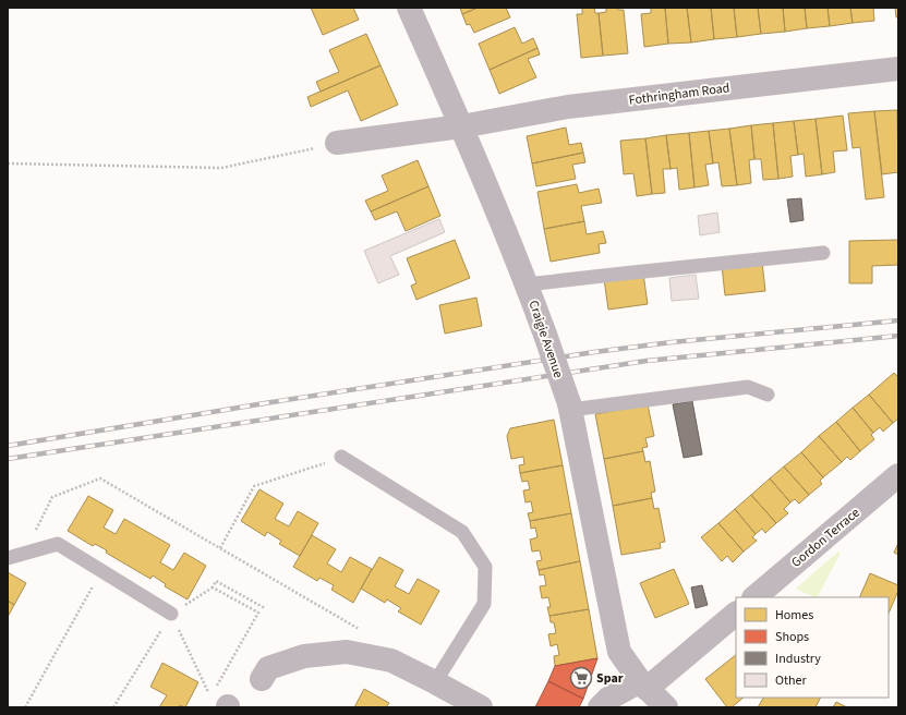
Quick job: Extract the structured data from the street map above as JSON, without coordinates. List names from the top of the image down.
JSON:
{
  "streets": {
    "street": ["Fothringham Road", "Craigie Avenue", "Gordon Terrace"]
  },
  "crossings": [
    ["Fothringham Road", "Craigie Avenue"]
  ],
  "places": {
    "supermarket": ["Spar"]
  },
  "legend": [
    "Homes",
    "Shops",
    "Industry",
    "Other"
  ]
}
